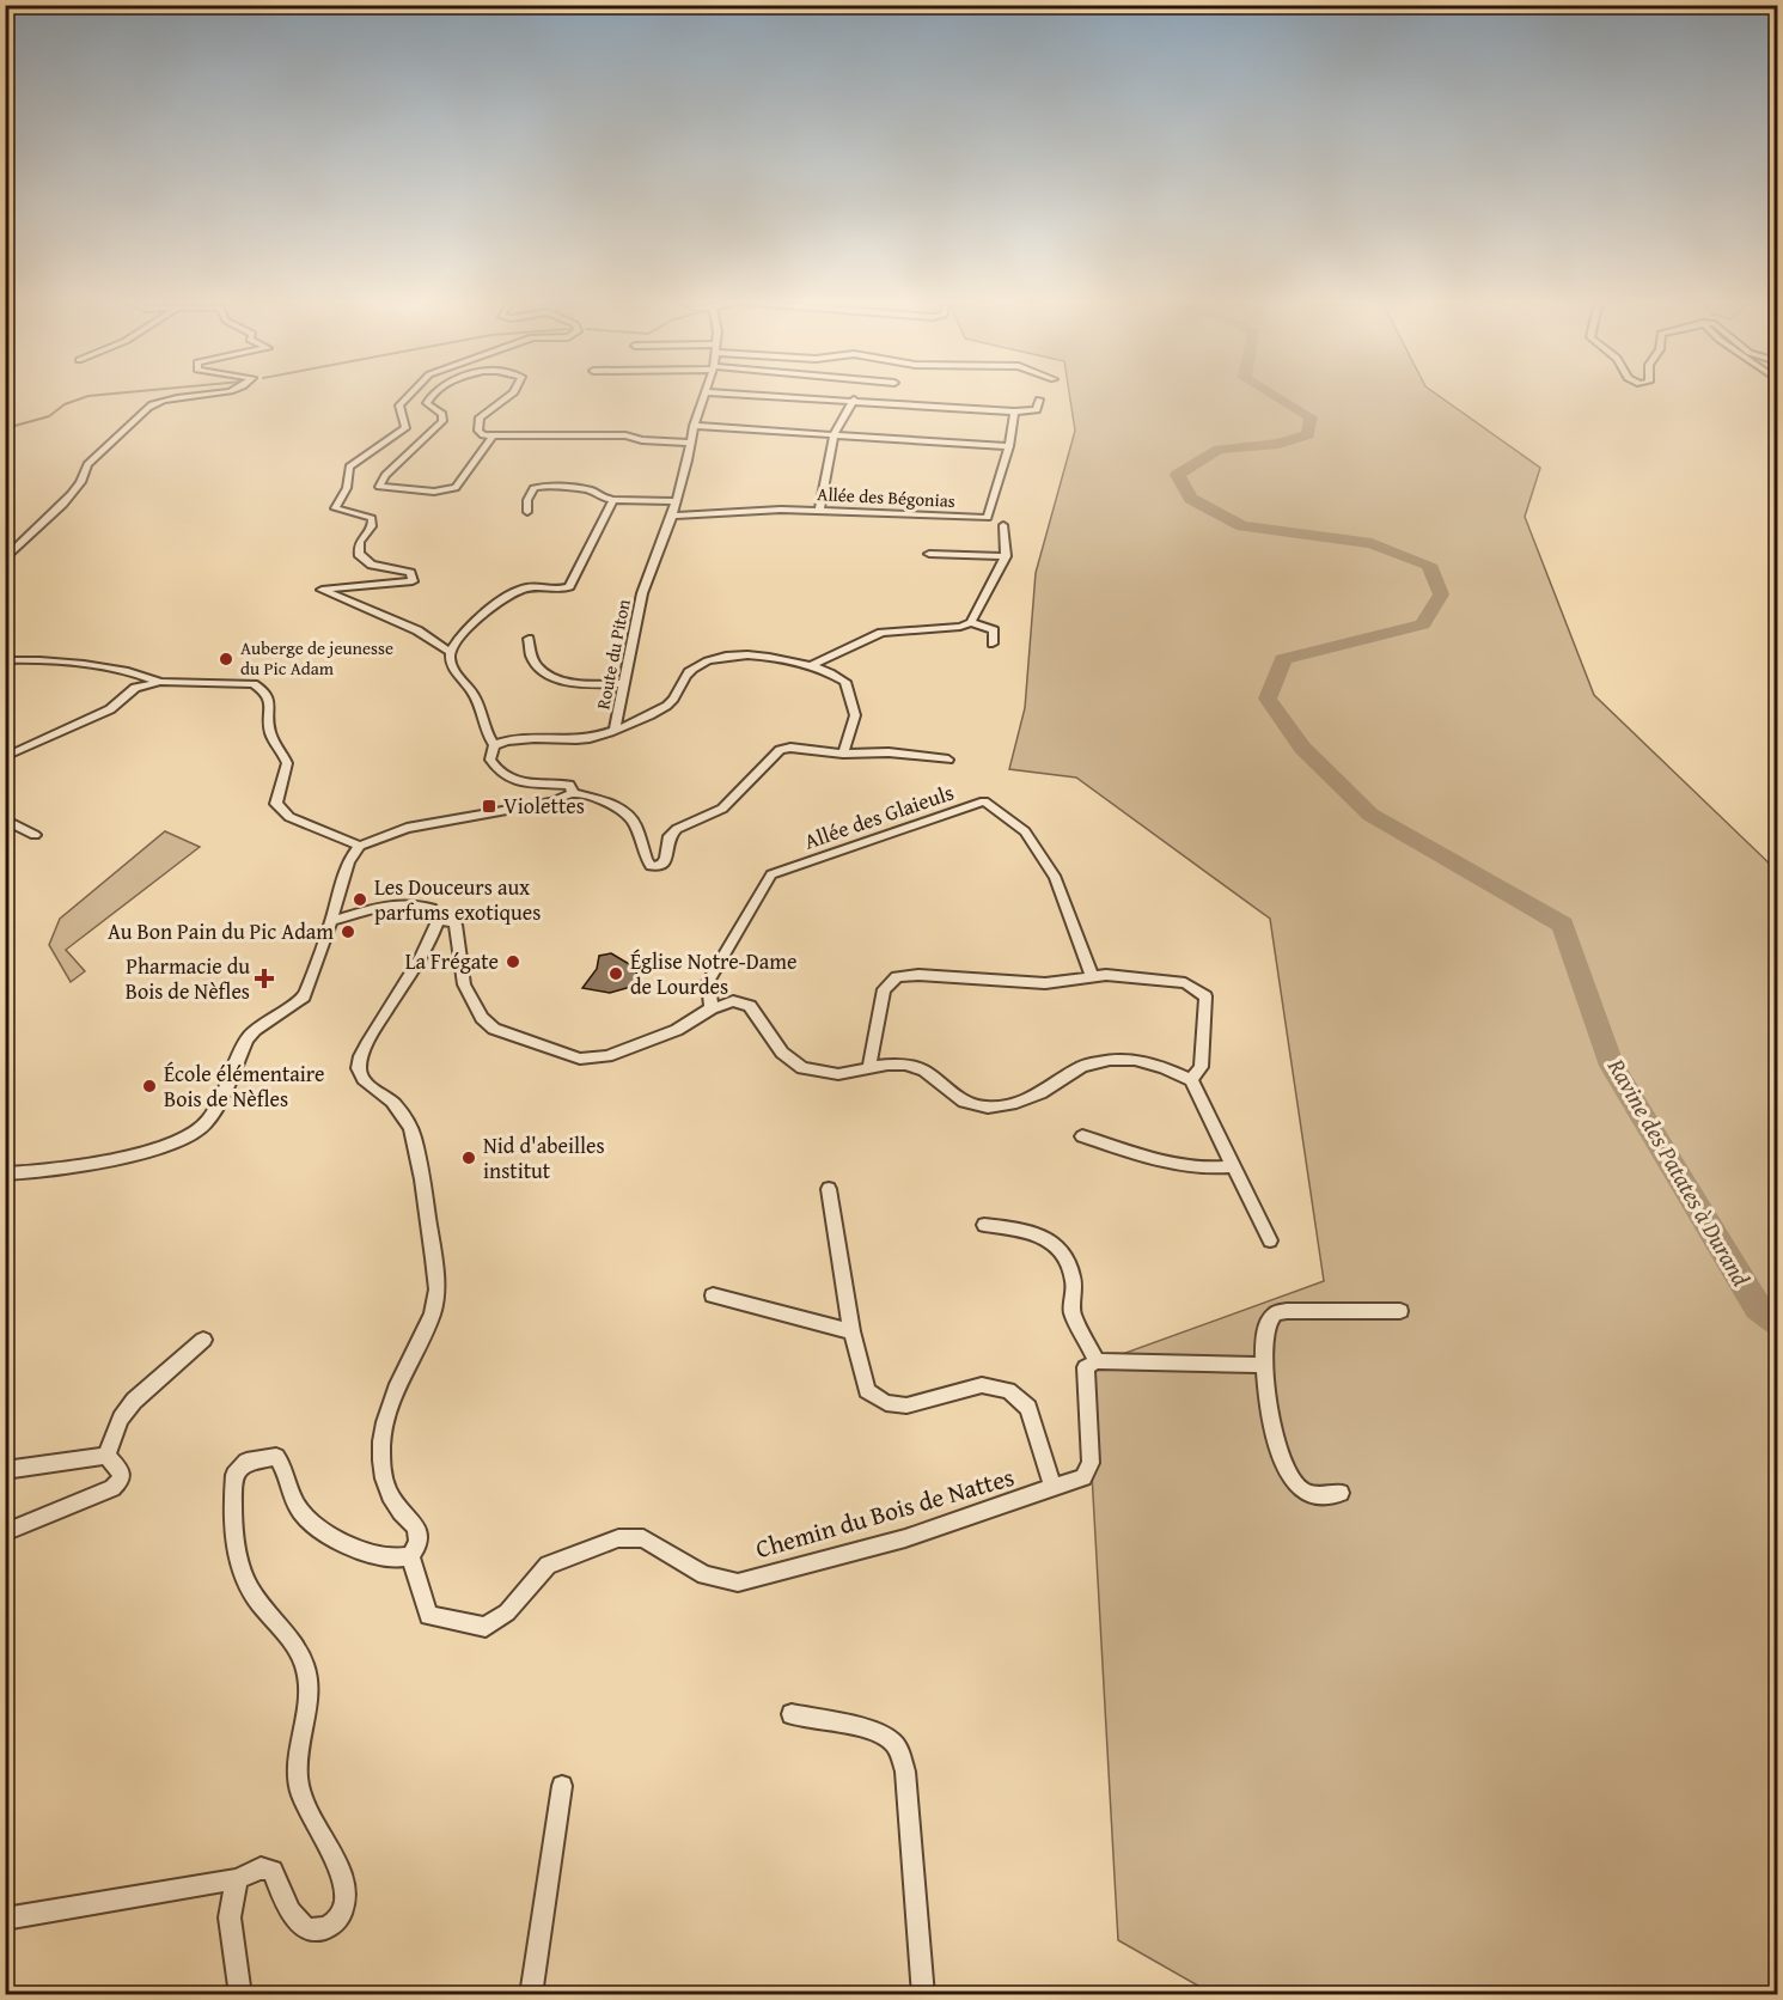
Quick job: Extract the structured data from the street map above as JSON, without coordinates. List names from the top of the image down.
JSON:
{
  "streets": {
    "street": [
      "Allée des Bégonias",
      "Route du Piton",
      "Allée des Glaieuls",
      "Chemin du Bois de Nattes"
    ]
  },
  "crossings": [
    ["Allée des Bégonias", "Route du Piton"]
  ],
  "water": ["Ravine des Patates à Durand"],
  "places": {
    "other": [
      "Auberge de jeunesse du Pic Adam",
      "Les Douceurs aux parfums exotiques",
      "Au Bon Pain du Pic Adam",
      "La Frégate",
      "Église Notre-Dame de Lourdes",
      "École élémentaire Bois de Nèfles",
      "Nid d'abeilles institut"
    ],
    "transit": ["Violettes"],
    "health": ["Pharmacie du Bois de Nèfles"]
  }
}
